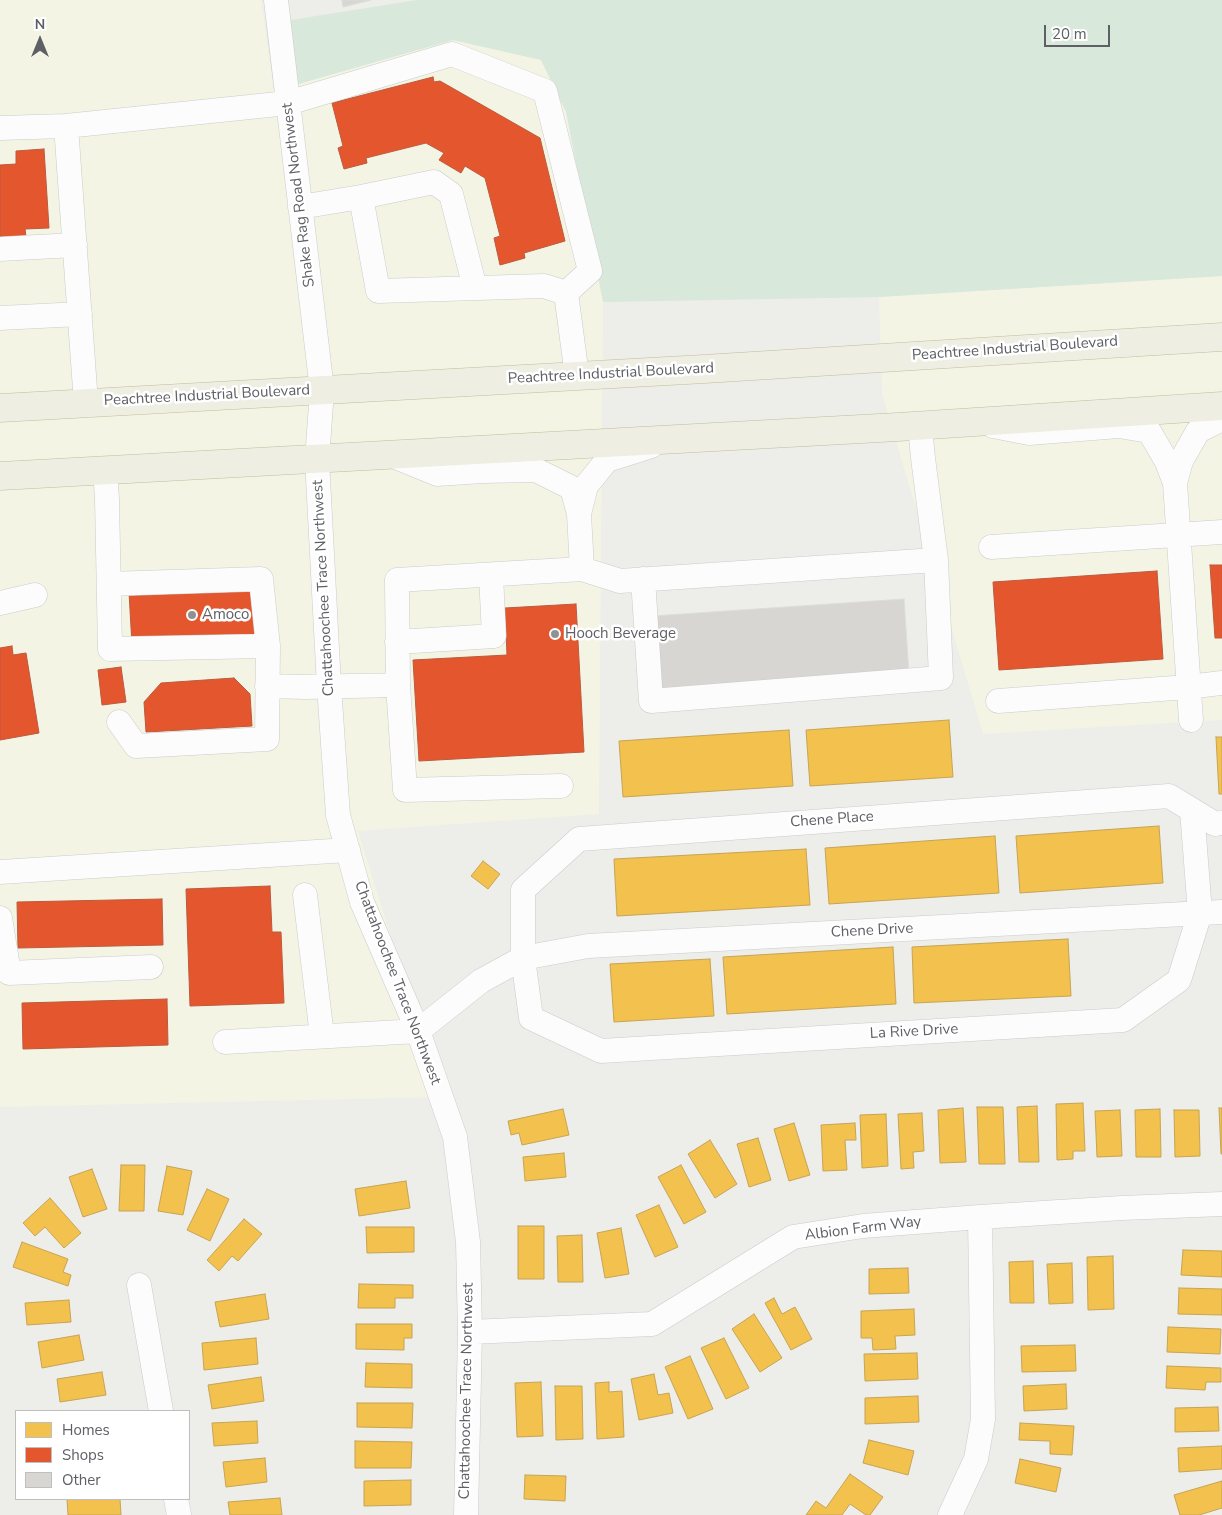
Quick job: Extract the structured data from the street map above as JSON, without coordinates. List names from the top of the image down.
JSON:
{
  "streets": {
    "highway": ["Peachtree Industrial Boulevard"],
    "street": [
      "Shake Rag Road Northwest",
      "Chattahoochee Trace Northwest",
      "Chene Place",
      "Chene Drive",
      "La Rive Drive",
      "Albion Farm Way"
    ]
  },
  "crossings": [
    ["Shake Rag Road Northwest", "Peachtree Industrial Boulevard"],
    ["Shake Rag Road Northwest", "Chattahoochee Trace Northwest"],
    ["Peachtree Industrial Boulevard", "Chattahoochee Trace Northwest"],
    ["Chattahoochee Trace Northwest", "Chene Drive"],
    ["Chattahoochee Trace Northwest", "Albion Farm Way"],
    ["Chene Place", "Chene Drive"],
    ["Chene Place", "La Rive Drive"],
    ["Chene Drive", "La Rive Drive"]
  ],
  "places": ["Amoco", "Hooch Beverage"],
  "legend": ["Homes", "Shops", "Other"],
  "scale_bar": "20 m",
  "north": "top"
}
